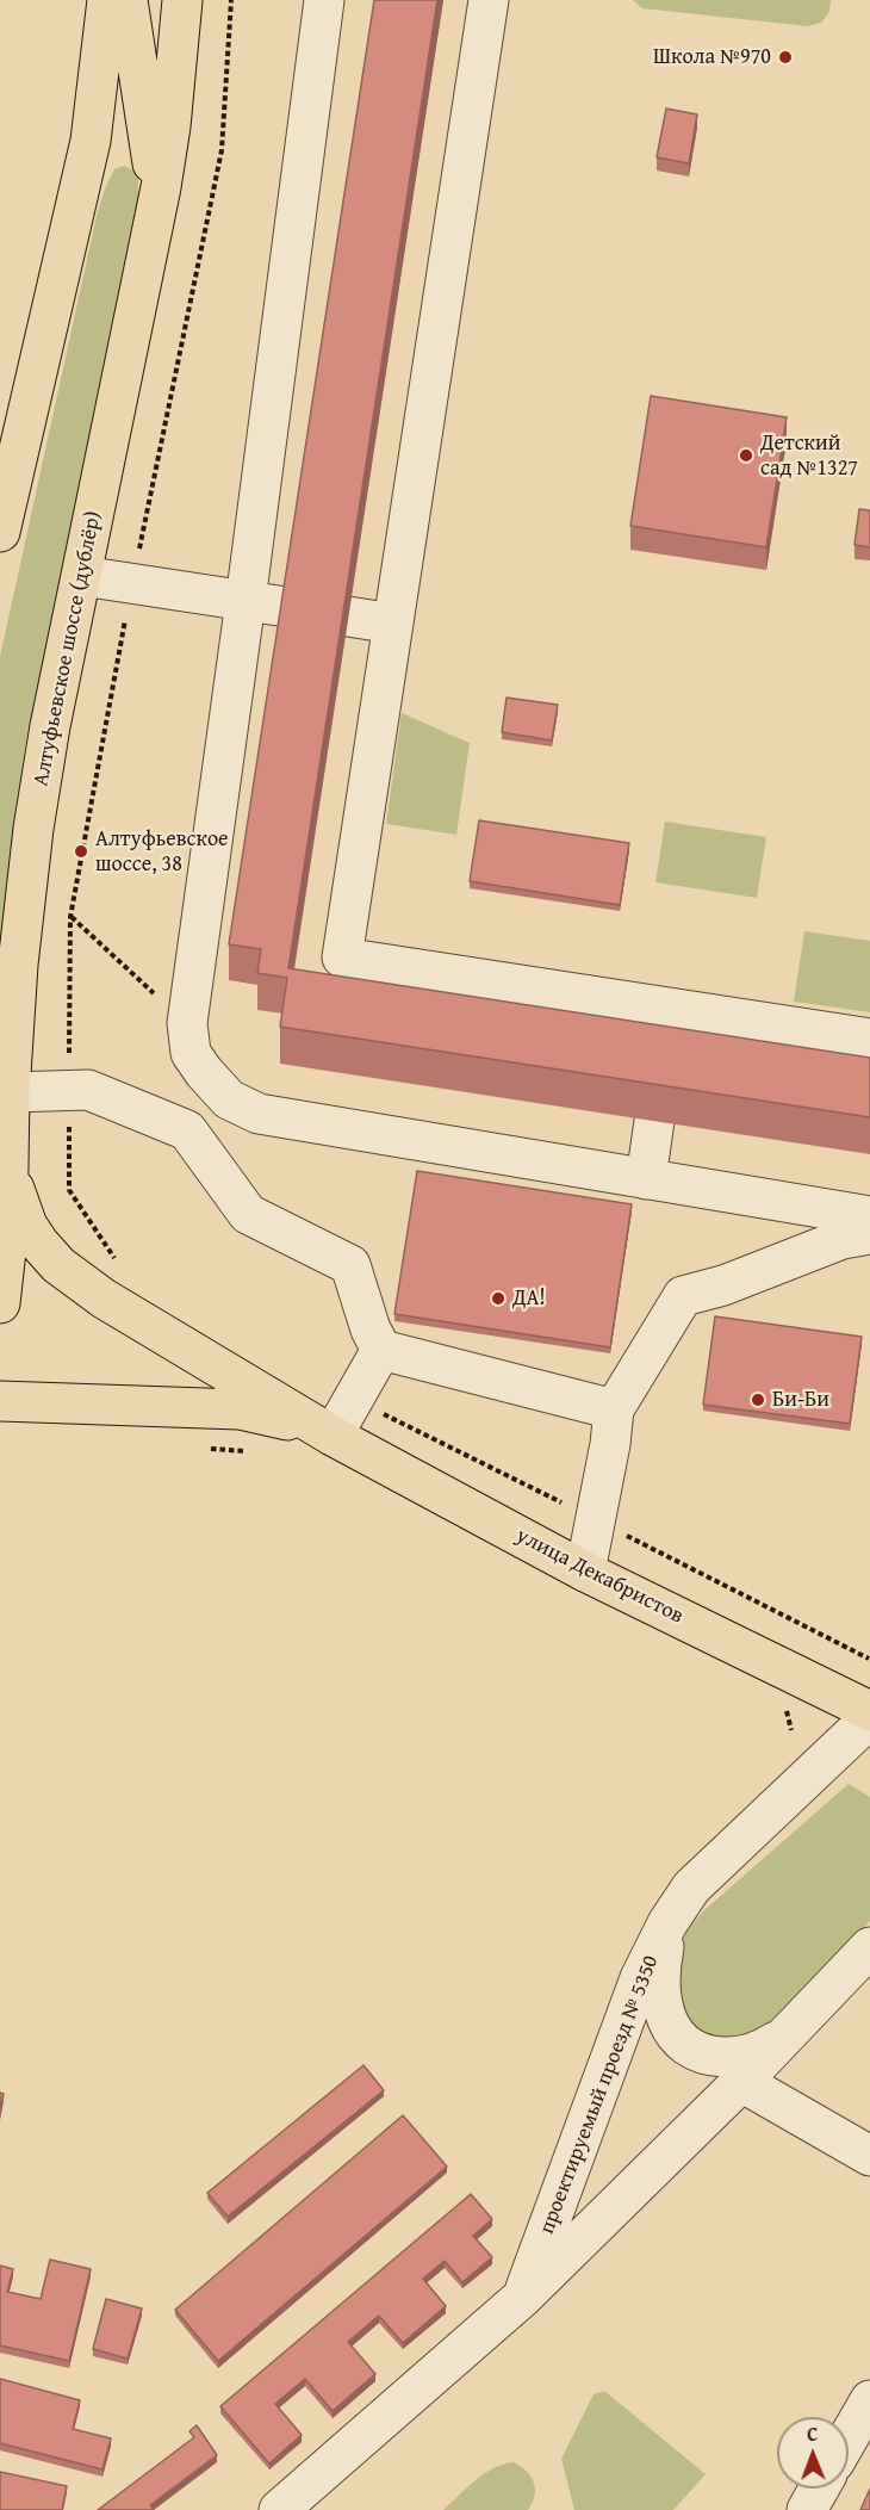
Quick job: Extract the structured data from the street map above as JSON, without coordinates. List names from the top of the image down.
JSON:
{
  "streets": {
    "main road": ["Алтуфьевское шоссе (дублёр)", "улица Декабристов"],
    "street": ["проектируемый проезд № 5350"]
  },
  "crossings": [
    ["Алтуфьевское шоссе (дублёр)", "улица Декабристов"]
  ],
  "places": [
    "Школа №970",
    "Детский сад №1327",
    "Алтуфьевское шоссе, 38",
    "ДА!",
    "Би-Би"
  ],
  "north": "top"
}
